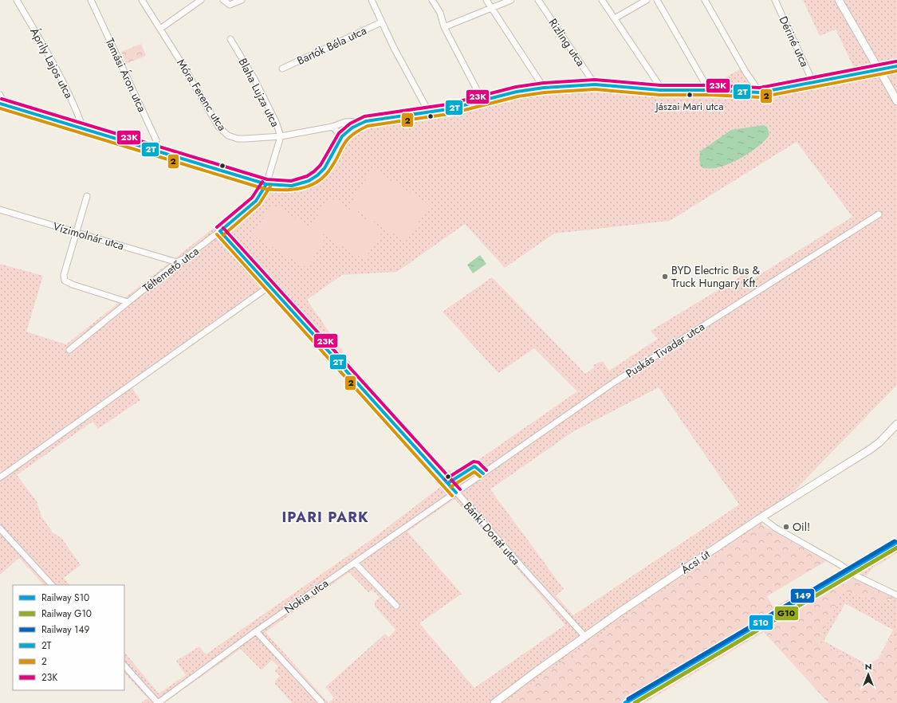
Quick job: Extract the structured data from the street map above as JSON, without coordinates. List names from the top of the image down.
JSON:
{
  "streets": {
    "main road": ["Ácsi út"],
    "street": [
      "Dériné utca",
      "Rizling utca",
      "Bartók Béla utca",
      "Áprily Lajos utca",
      "Tamási Áron utca",
      "Blaha Lujza utca",
      "Móra Ferenc utca",
      "Vízimolnár utca",
      "Téltemető utca",
      "Puskás Tivadar utca",
      "Bánki Donát utca",
      "Nokia utca"
    ]
  },
  "crossings": [
    ["Blaha Lujza utca", "Móra Ferenc utca"],
    ["Blaha Lujza utca", "Téltemető utca"],
    ["Vízimolnár utca", "Téltemető utca"],
    ["Téltemető utca", "Bánki Donát utca"],
    ["Puskás Tivadar utca", "Bánki Donát utca"],
    ["Puskás Tivadar utca", "Nokia utca"],
    ["Bánki Donát utca", "Ácsi út"],
    ["Bánki Donát utca", "Nokia utca"]
  ],
  "districts": ["IPARI PARK"],
  "places": ["Jászai Mari utca", "BYD Electric Bus & Truck Hungary Kft.", "Oil!"],
  "lines": [
    "transit line 23K",
    "transit line 2T",
    "transit line 2",
    "rail line 149",
    "rail line S10",
    "rail line G10"
  ],
  "legend": [
    "Railway S10",
    "Railway G10",
    "Railway 149",
    "2T",
    "2",
    "23K"
  ],
  "north": "top"
}
